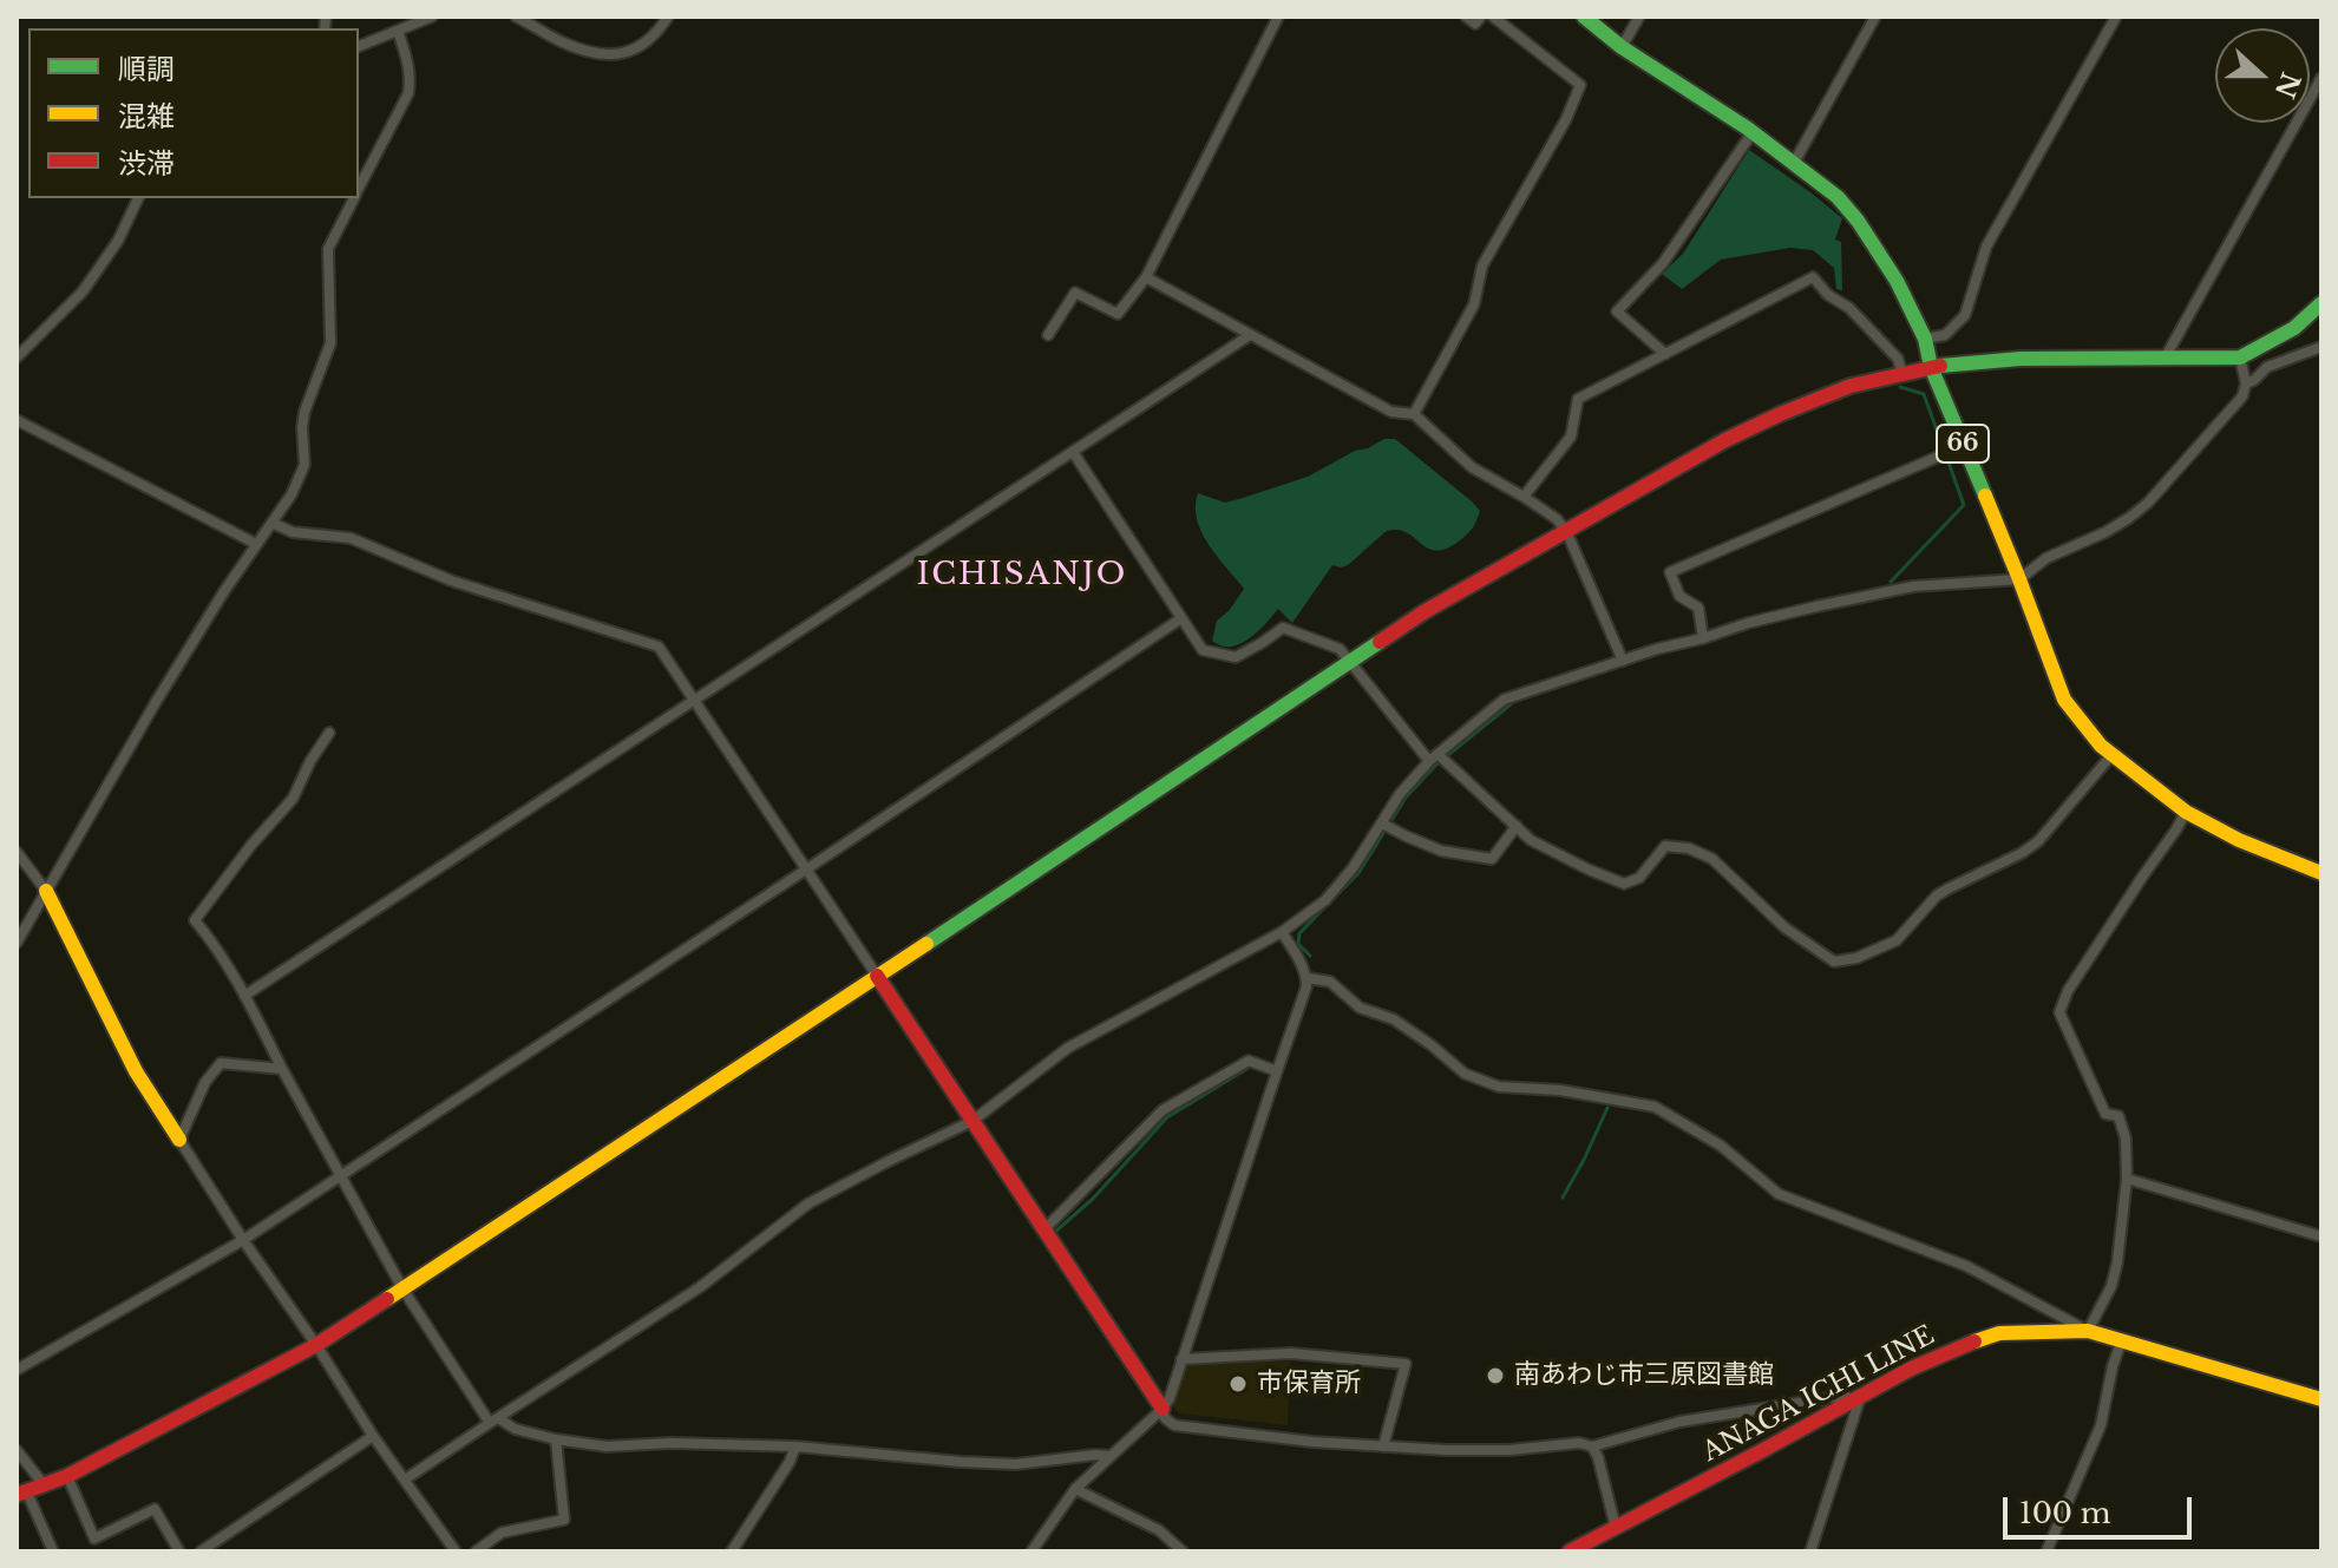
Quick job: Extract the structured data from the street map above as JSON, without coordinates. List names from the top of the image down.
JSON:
{
  "streets": {
    "street": ["66", "ANAGA ICHI LINE"]
  },
  "districts": ["ICHISANJO"],
  "places": ["南あわじ市三原図書館", "市保育所"],
  "legend": ["順調", "混雑", "渋滞"],
  "scale_bar": "100 m",
  "north": "right"
}
